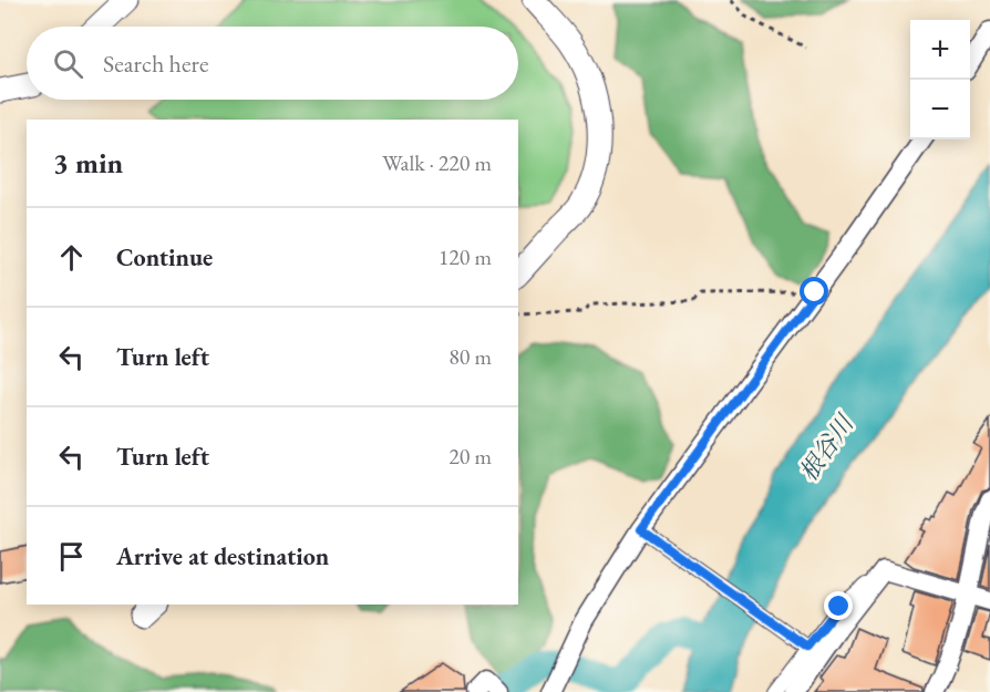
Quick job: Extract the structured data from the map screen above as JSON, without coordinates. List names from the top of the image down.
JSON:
{
  "water": ["根谷川"],
  "page": {
    "map_buttons": ["+", "−"],
    "search": "Search here",
    "heading": ["3 min", "Walk · 220 m"],
    "list": [
      ["Continue", "120 m"],
      ["Turn left", "80 m"],
      ["Turn left", "20 m"],
      "Arrive at destination"
    ]
  }
}
